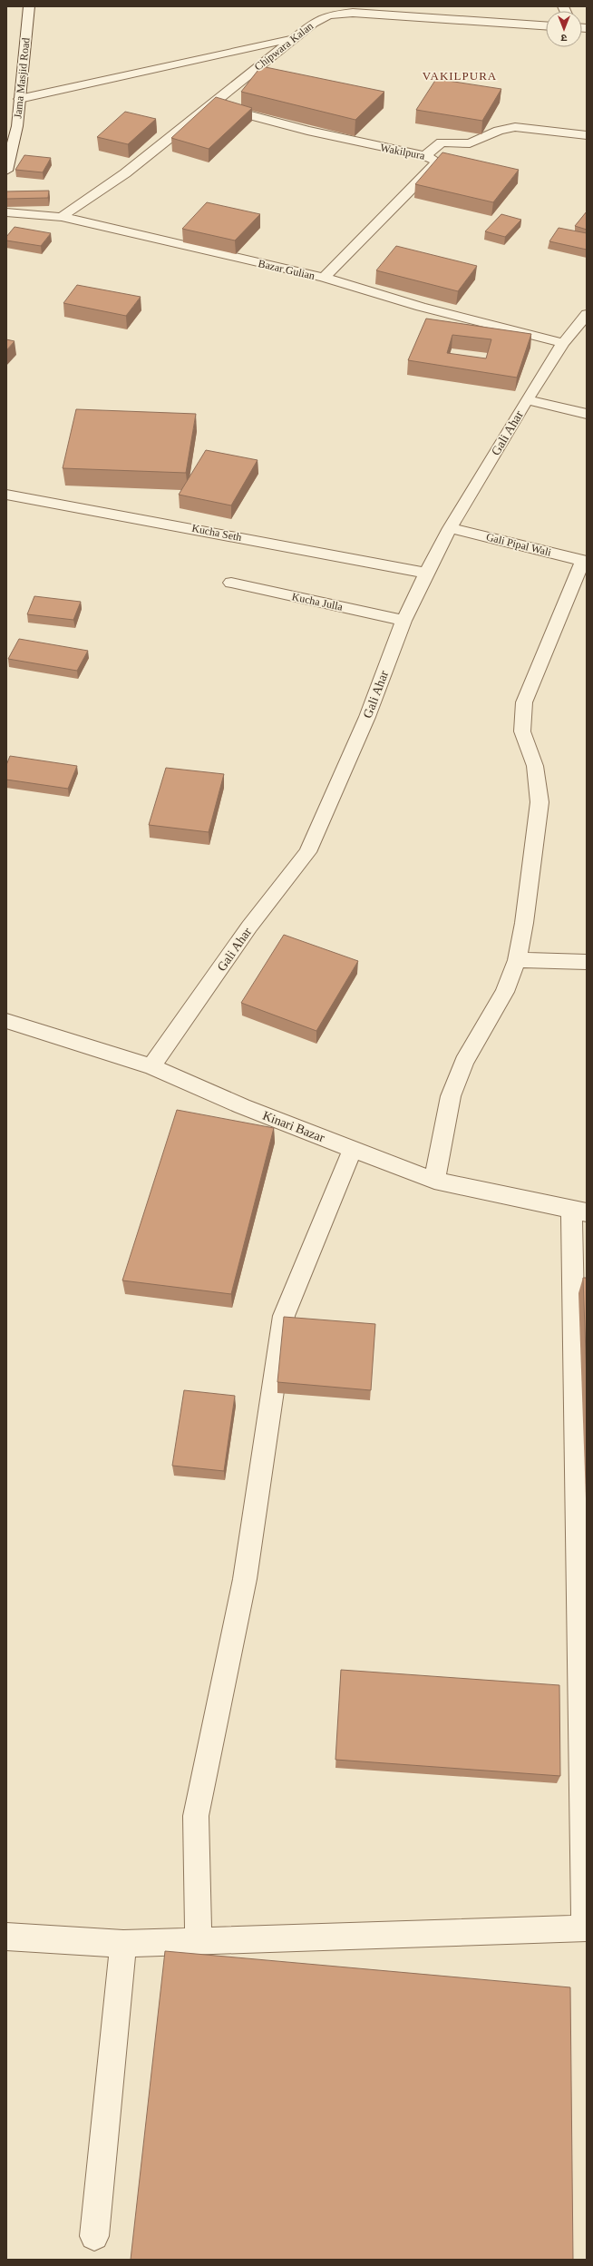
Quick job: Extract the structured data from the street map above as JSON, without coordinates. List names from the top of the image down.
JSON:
{
  "streets": {
    "street": [
      "Chipwara Kalan",
      "Jama Masjid Road",
      "Wakilpura",
      "Bazar Gulian",
      "Gali Ahar",
      "Kucha Seth",
      "Gali Pipal Wali",
      "Kucha Julla",
      "Kinari Bazar"
    ]
  },
  "crossings": [
    ["Chipwara Kalan", "Wakilpura"],
    ["Chipwara Kalan", "Bazar Gulian"],
    ["Wakilpura", "Bazar Gulian"],
    ["Bazar Gulian", "Gali Ahar"],
    ["Gali Ahar", "Kucha Seth"],
    ["Gali Ahar", "Gali Pipal Wali"],
    ["Gali Ahar", "Kucha Julla"],
    ["Gali Ahar", "Kinari Bazar"]
  ],
  "districts": ["VAKILPURA"],
  "north": "bottom"
}
